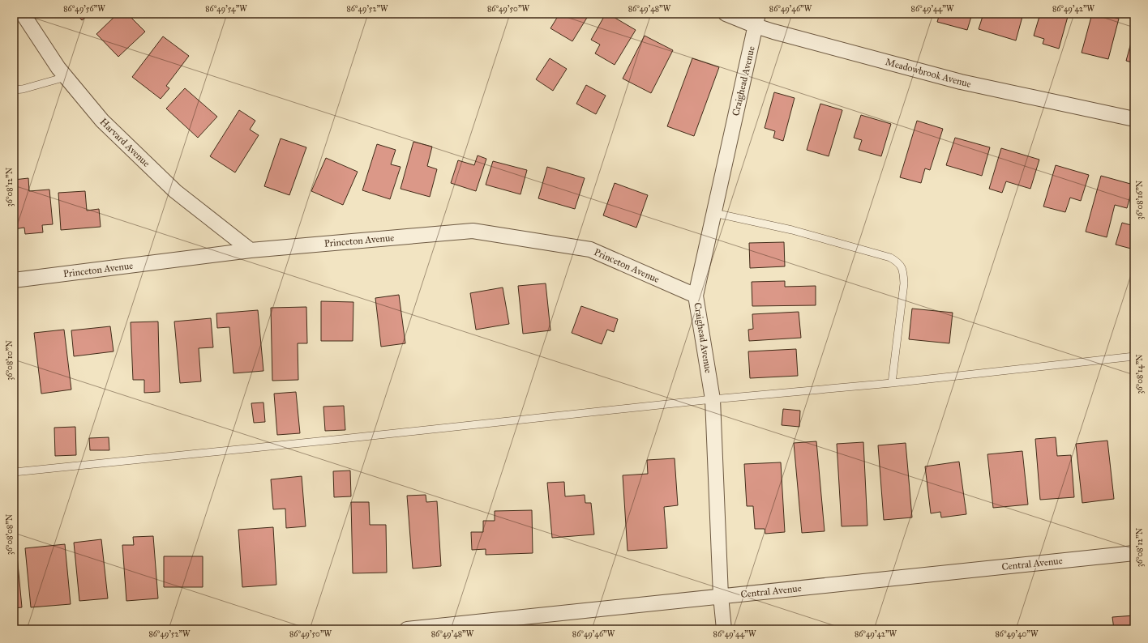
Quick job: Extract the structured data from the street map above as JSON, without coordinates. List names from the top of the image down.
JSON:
{
  "streets": {
    "street": [
      "Meadowbrook Avenue",
      "Craighead Avenue",
      "Harvard Avenue",
      "Princeton Avenue",
      "Central Avenue"
    ]
  },
  "crossings": [
    ["Meadowbrook Avenue", "Craighead Avenue"],
    ["Craighead Avenue", "Princeton Avenue"],
    ["Craighead Avenue", "Central Avenue"],
    ["Harvard Avenue", "Princeton Avenue"]
  ],
  "coordinates": [
    "86°49'56\"W",
    "86°49'54\"W",
    "86°49'52\"W",
    "86°49'50\"W",
    "86°49'48\"W",
    "86°49'46\"W",
    "86°49'44\"W",
    "86°49'42\"W",
    "36°08'12\"N",
    "36°08'16\"N",
    "36°08'10\"N",
    "36°08'14\"N",
    "36°08'08\"N",
    "86°49'40\"W"
  ]
}
